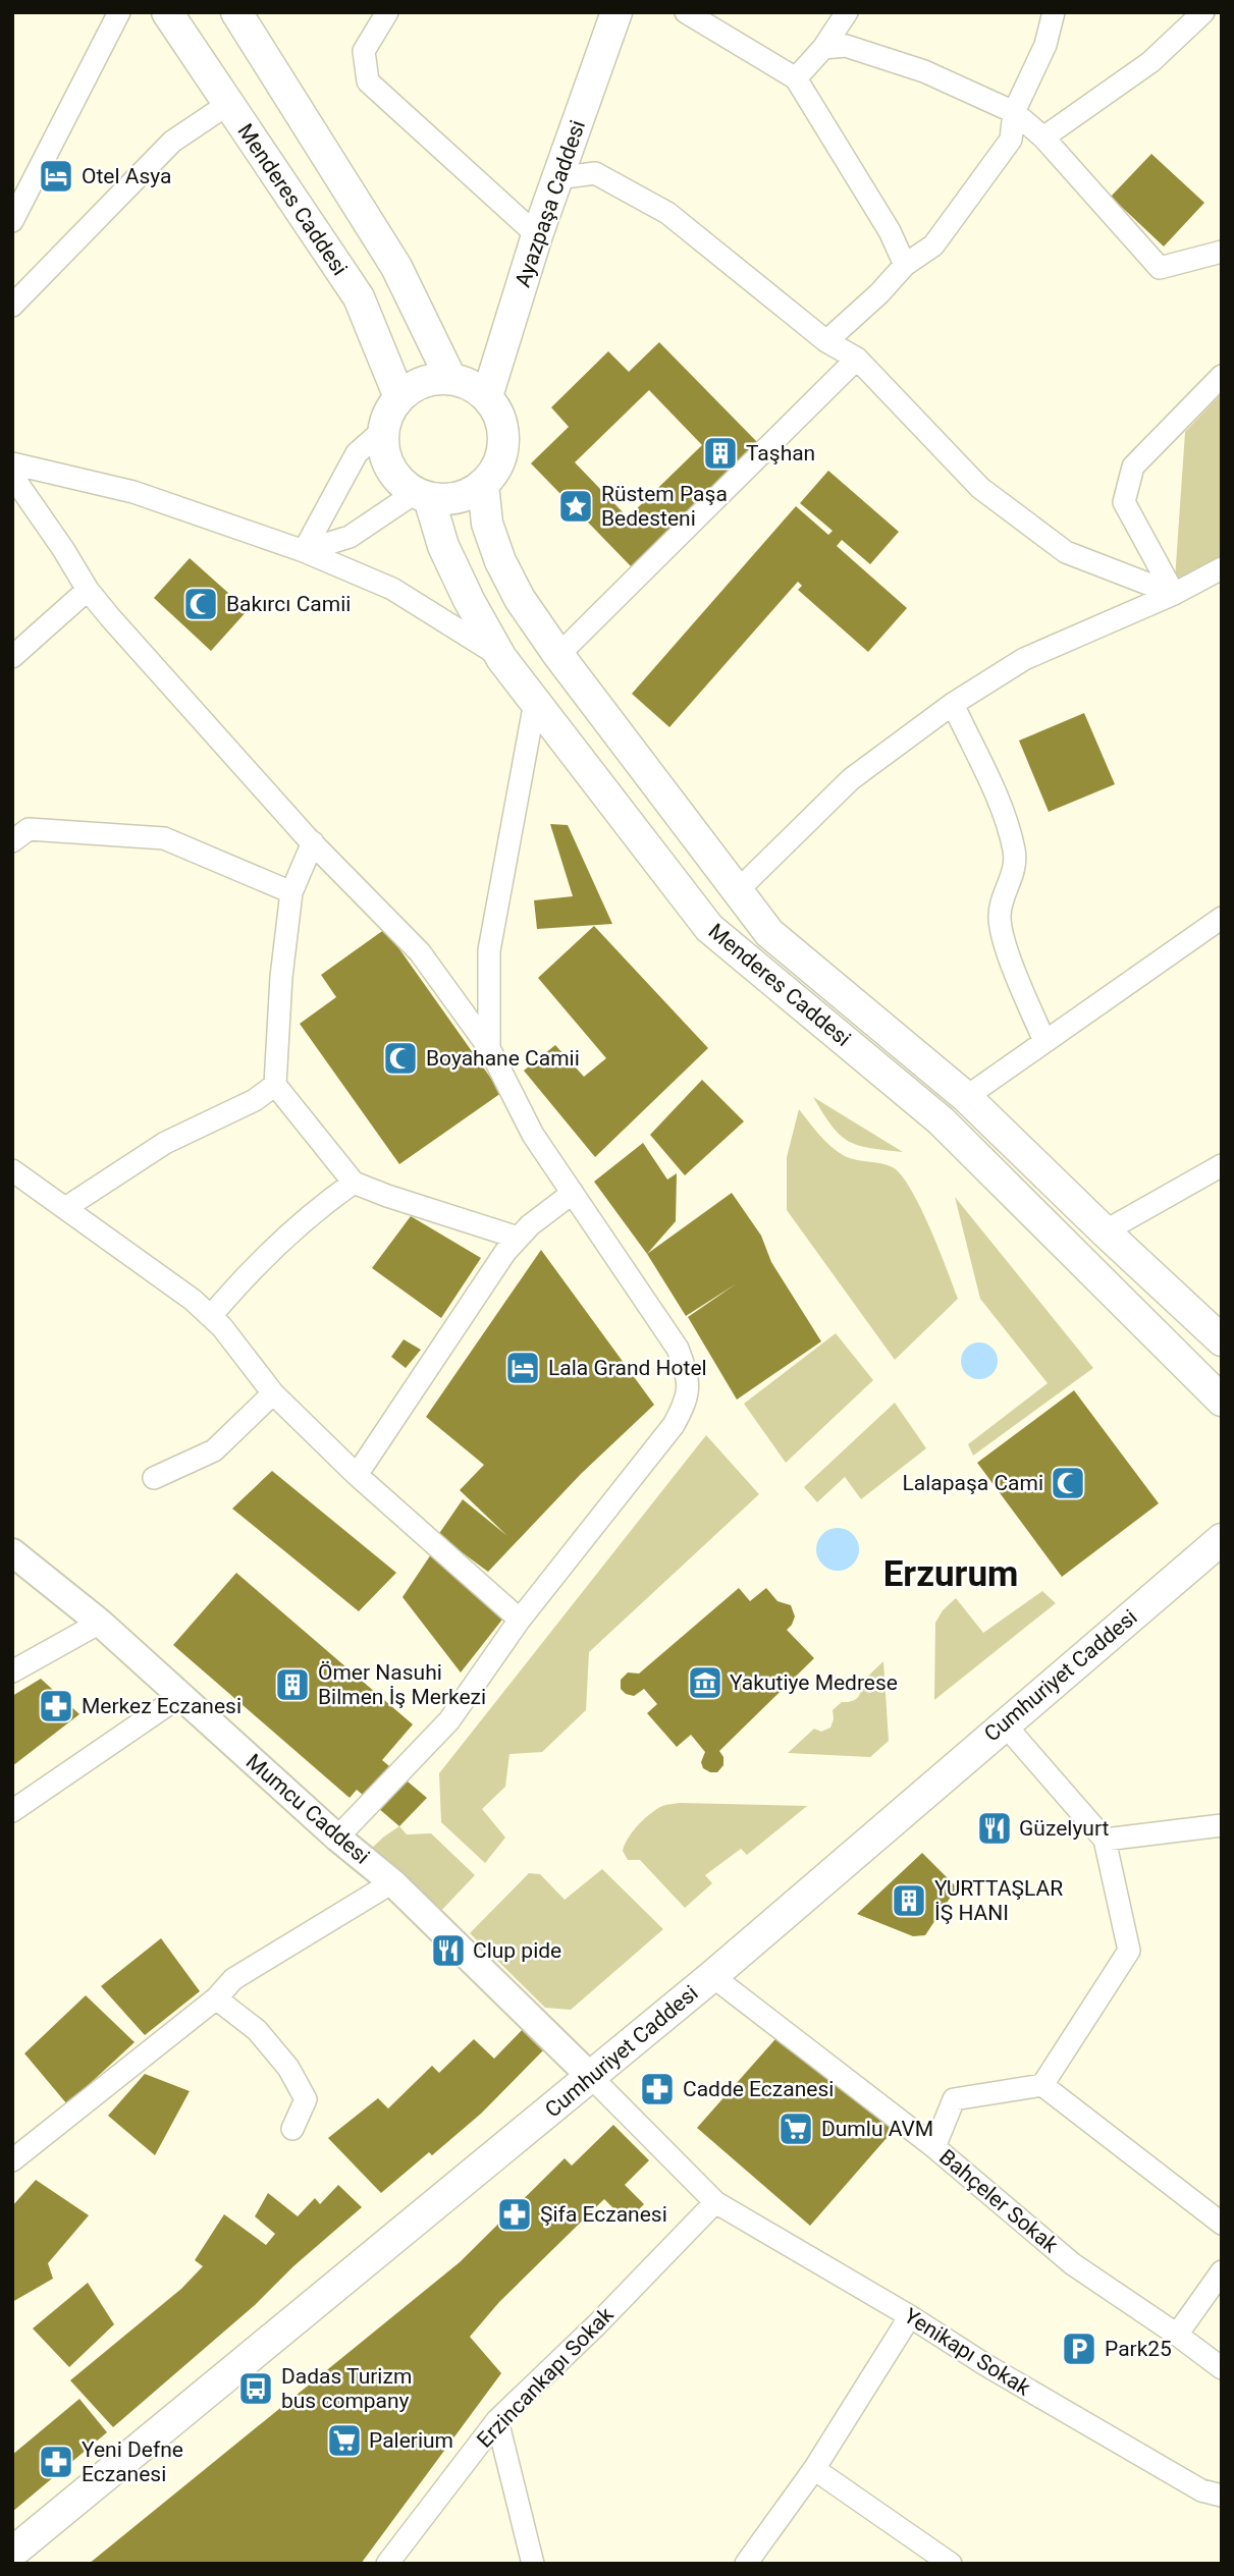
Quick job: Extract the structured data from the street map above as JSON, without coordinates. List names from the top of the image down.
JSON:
{
  "streets": {
    "main road": ["Menderes Caddesi", "Ayazpaşa Caddesi", "Cumhuriyet Caddesi"],
    "street": [
      "Mumcu Caddesi",
      "Bahçeler Sokak",
      "Yenikapı Sokak",
      "Erzincankapı Sokak"
    ]
  },
  "crossings": [
    ["Menderes Caddesi", "Ayazpaşa Caddesi"],
    ["Cumhuriyet Caddesi", "Mumcu Caddesi"],
    ["Cumhuriyet Caddesi", "Bahçeler Sokak"],
    ["Cumhuriyet Caddesi", "Yenikapı Sokak"],
    ["Mumcu Caddesi", "Yenikapı Sokak"],
    ["Yenikapı Sokak", "Erzincankapı Sokak"]
  ],
  "districts": ["Erzurum"],
  "places": {
    "hotel": ["Otel Asya", "Lala Grand Hotel"],
    "building": ["Taşhan", "Ömer Nasuhi Bilmen İş Merkezi", "YURTTAŞLAR İŞ HANI"],
    "place": ["Rüstem Paşa Bedesteni"],
    "mosque": ["Bakırcı Camii", "Boyahane Camii", "Lalapaşa Cami"],
    "museum": ["Yakutiye Medrese"],
    "pharmacy": [
      "Merkez Eczanesi",
      "Cadde Eczanesi",
      "Şifa Eczanesi",
      "Yeni Defne Eczanesi"
    ],
    "restaurant": ["Güzelyurt", "Clup pide"],
    "supermarket": ["Dumlu AVM", "Palerium"],
    "parking": ["Park25"],
    "bus stop": ["Dadas Turizm bus company"]
  }
}
